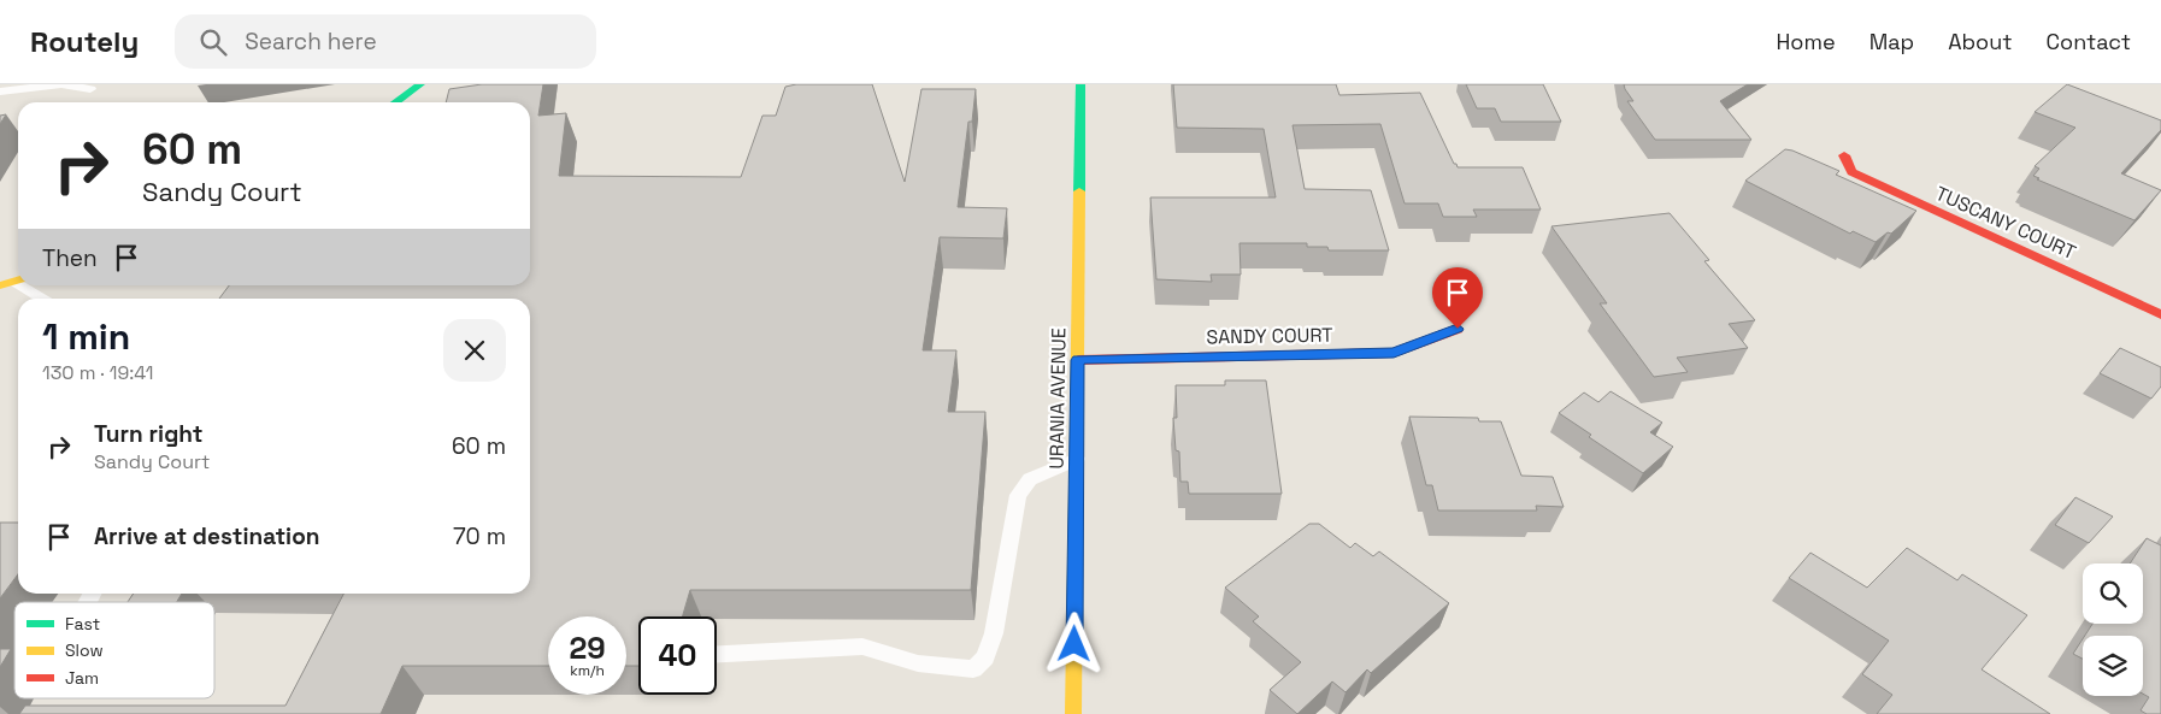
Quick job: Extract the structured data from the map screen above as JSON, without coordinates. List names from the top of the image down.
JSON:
{
  "streets": {
    "street": ["TUSCANY COURT", "SANDY COURT", "URANIA AVENUE"]
  },
  "crossings": [
    ["SANDY COURT", "URANIA AVENUE"]
  ],
  "legend": ["Fast", "Slow", "Jam"],
  "page": {
    "header": "Routely",
    "search": "Search here",
    "nav": [
      "Home",
      "Map",
      "About",
      "Contact"
    ],
    "turn": ["60 m", "Sandy Court"],
    "then": "Then",
    "heading": ["1 min", "130 m · 19:41"],
    "list": [
      {
        "name": "Turn right",
        "note": "Sandy Court",
        "value": "60 m"
      },
      {
        "name": "Arrive at destination",
        "value": "70 m"
      }
    ],
    "speed": "29 km/h",
    "limit": "40"
  }
}
